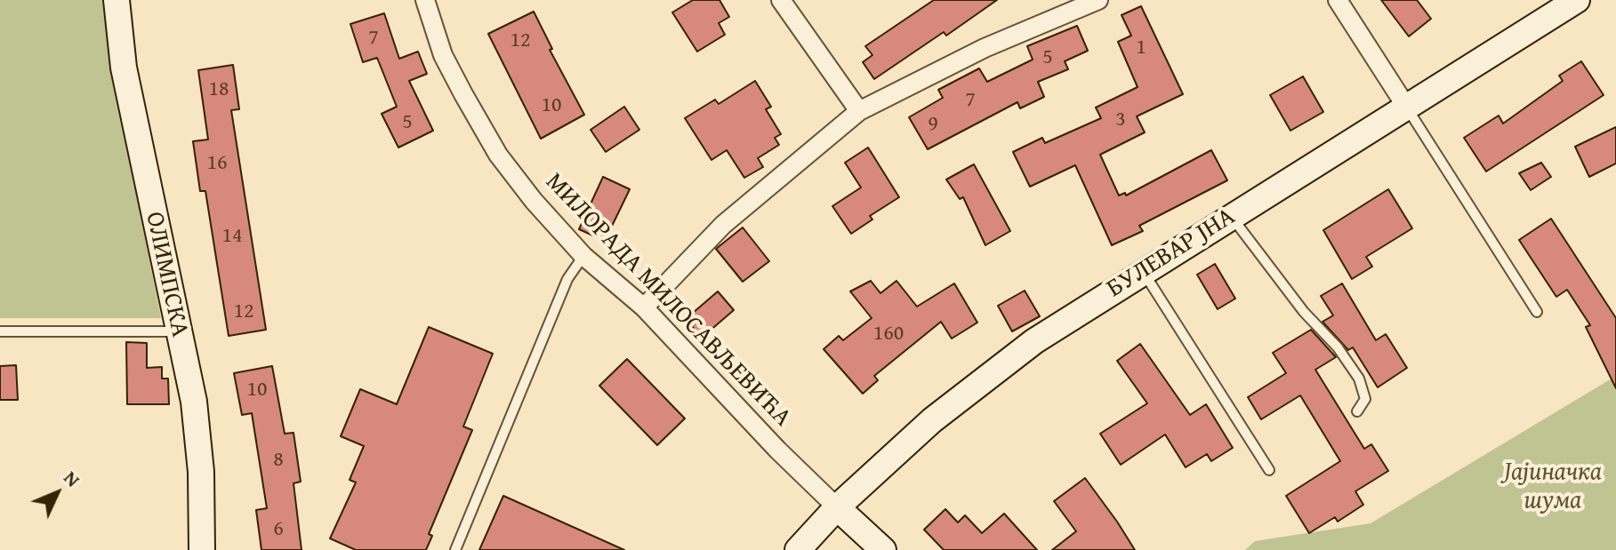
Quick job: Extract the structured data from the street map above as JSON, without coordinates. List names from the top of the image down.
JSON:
{
  "streets": {
    "main road": ["БУЛЕВАР ЈНА", "ОЛИМПСКА"],
    "street": ["МИЛОРАДА МИЛОСАВЉЕВИЋА"]
  },
  "crossings": [
    ["БУЛЕВАР ЈНА", "МИЛОРАДА МИЛОСАВЉЕВИЋА"]
  ],
  "parks": ["Јајиначка шума"],
  "house_numbers": [
    "7",
    "12",
    "1",
    "5",
    "18",
    "7",
    "10",
    "3",
    "5",
    "9",
    "16",
    "14",
    "12",
    "160",
    "10",
    "8",
    "6"
  ],
  "north": "top right"
}
